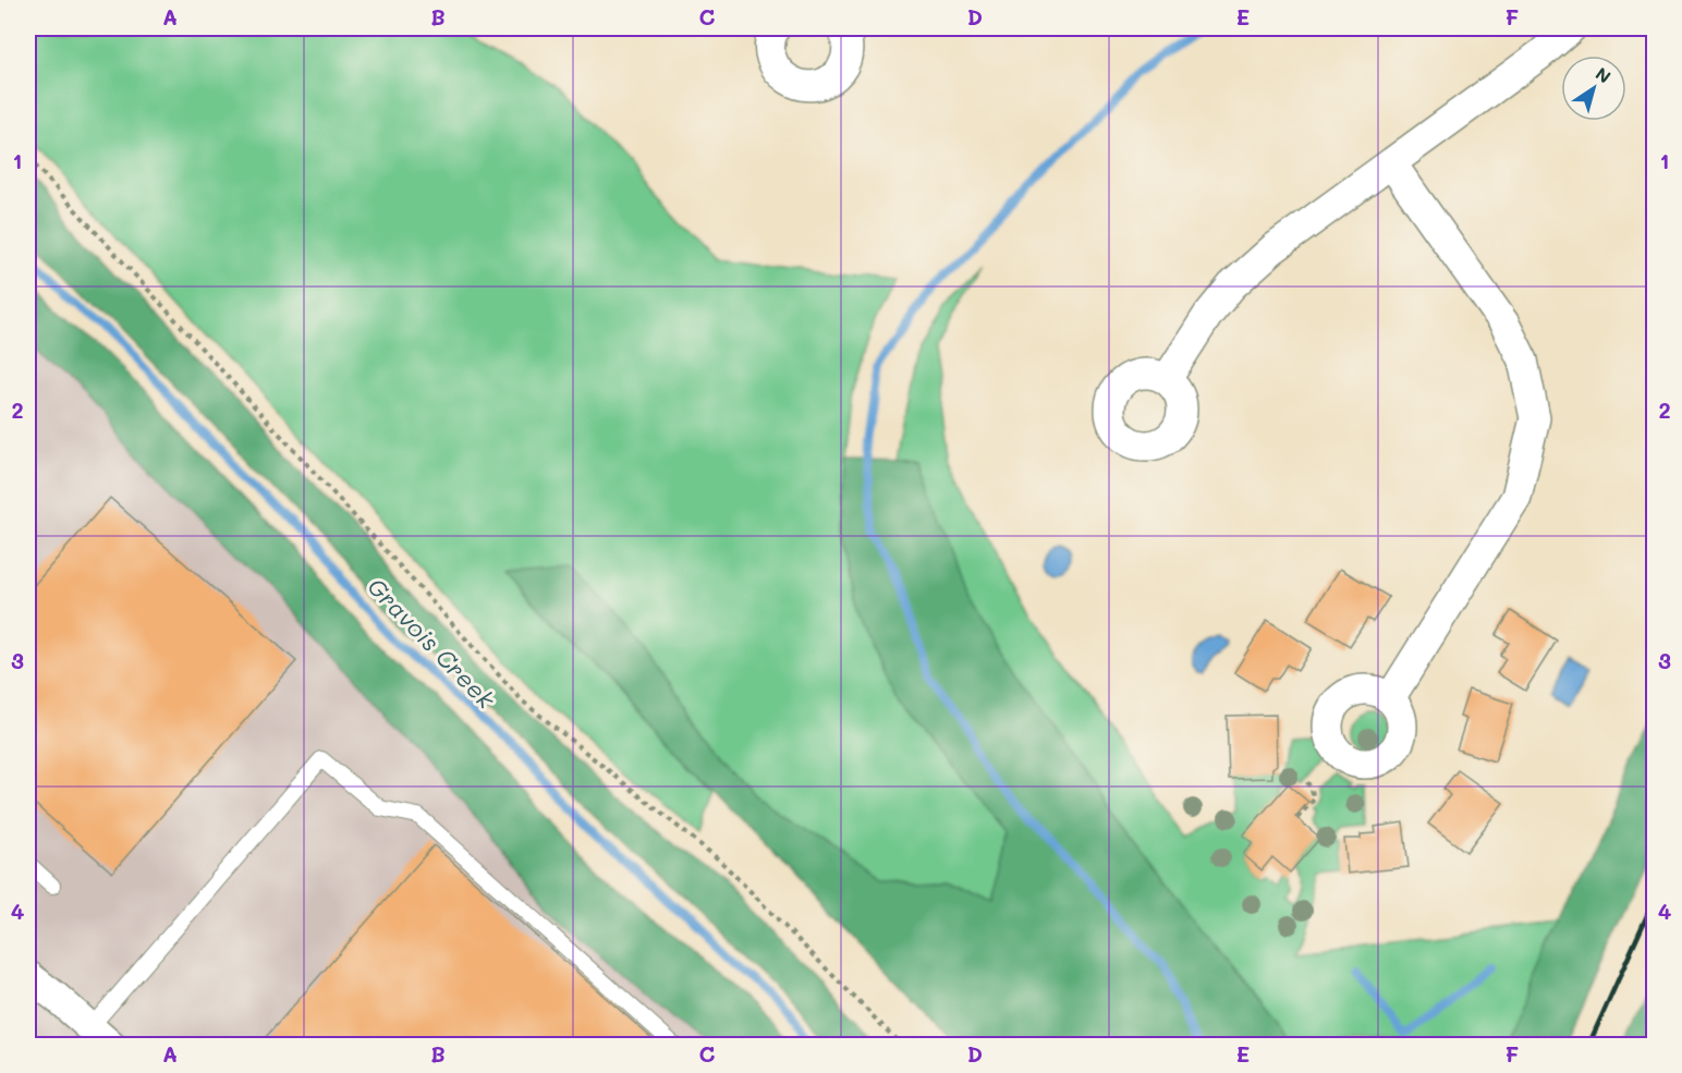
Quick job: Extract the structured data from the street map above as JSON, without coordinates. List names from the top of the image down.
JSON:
{
  "water": ["Gravois Creek"],
  "north": "top right",
  "grid": {
    "columns": [
      "A",
      "B",
      "C",
      "D",
      "E",
      "F"
    ],
    "rows": [
      "1",
      "2",
      "3",
      "4"
    ]
  }
}
